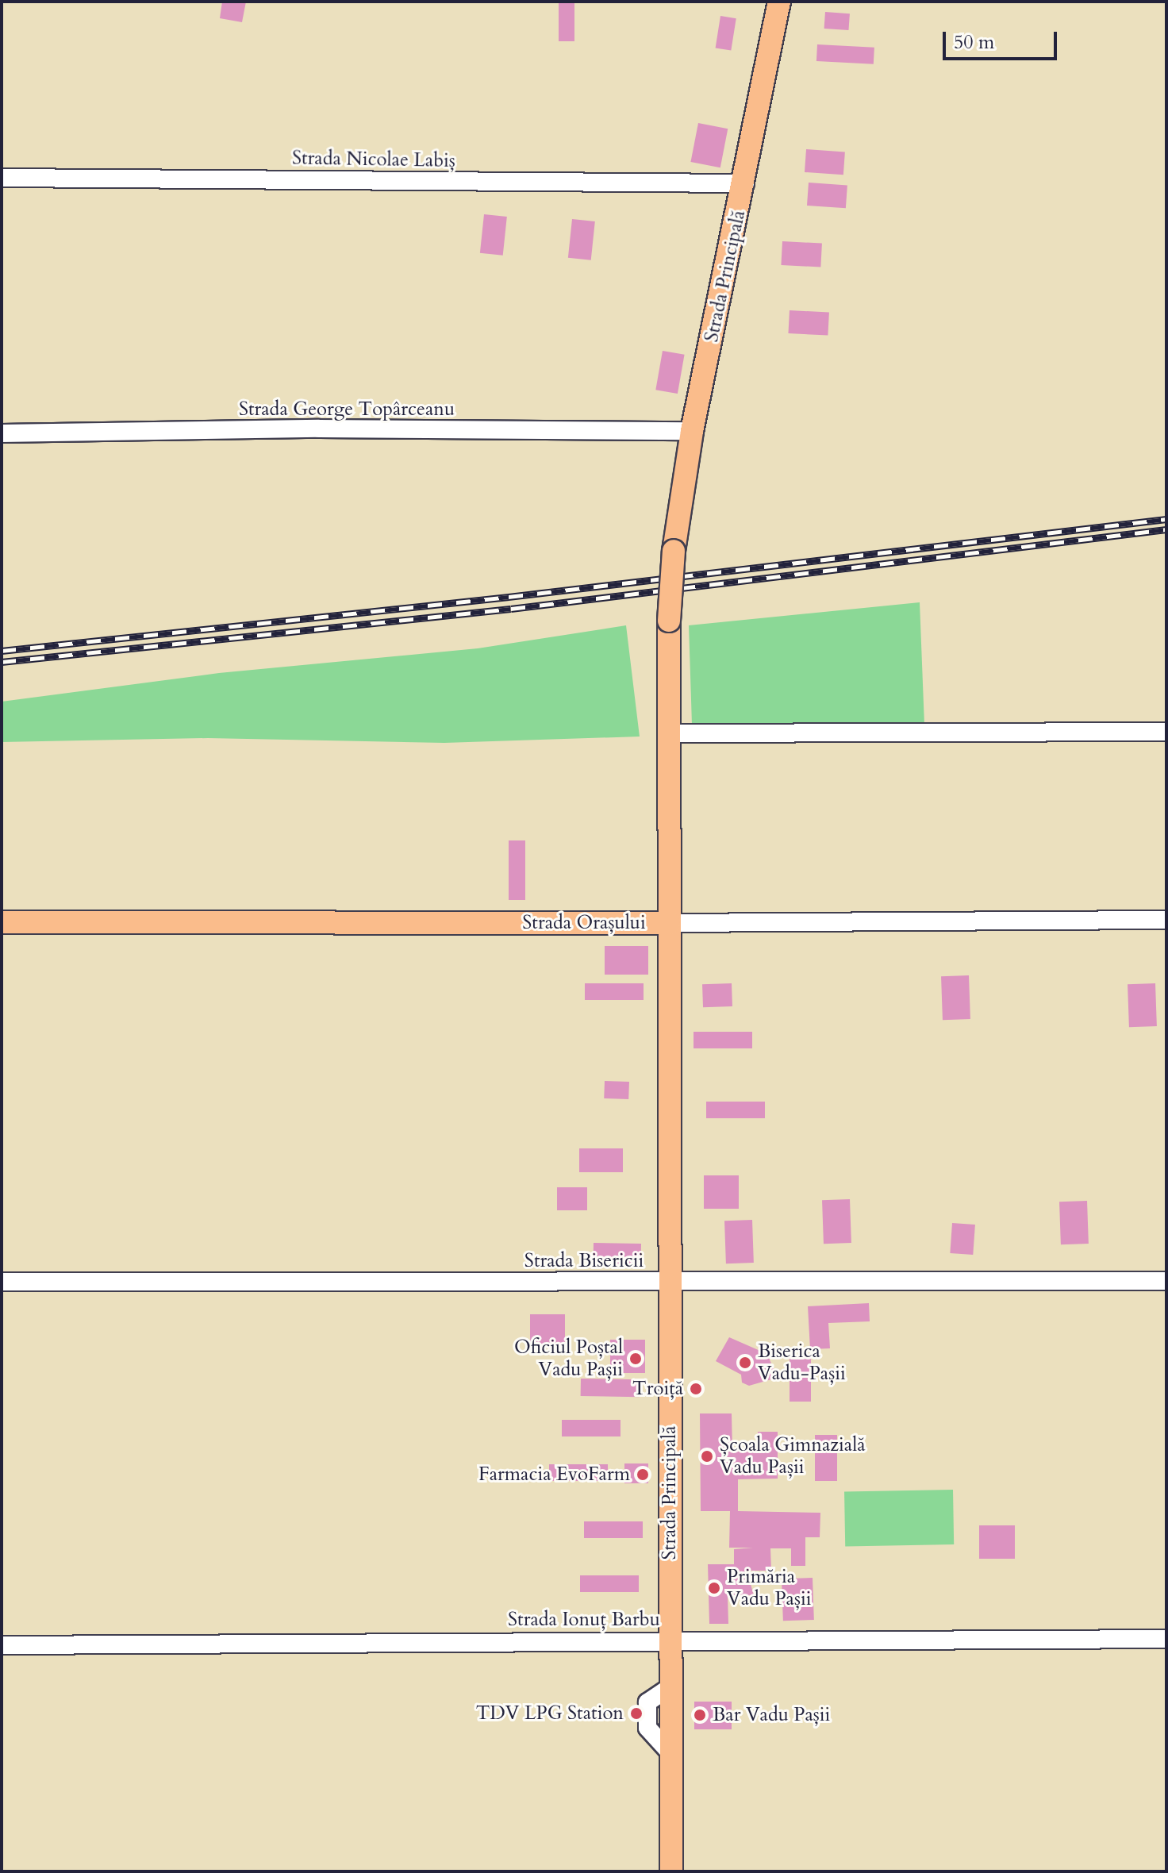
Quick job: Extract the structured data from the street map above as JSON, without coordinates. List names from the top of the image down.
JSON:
{
  "streets": {
    "main road": ["Strada Principală", "Strada Orașului"],
    "street": [
      "Strada Nicolae Labiș",
      "Strada George Topârceanu",
      "Strada Bisericii",
      "Strada Ionuț Barbu"
    ]
  },
  "crossings": [
    ["Strada Nicolae Labiș", "Strada Principală"],
    ["Strada Principală", "Strada George Topârceanu"],
    ["Strada Principală", "Strada Orașului"],
    ["Strada Principală", "Strada Bisericii"],
    ["Strada Principală", "Strada Ionuț Barbu"]
  ],
  "places": [
    "Oficiul Poștal Vadu Pașii",
    "Biserica Vadu-Pașii",
    "Troiță",
    "Școala Gimnazială Vadu Pașii",
    "Farmacia EvoFarm",
    "Primăria Vadu Pașii",
    "TDV LPG Station",
    "Bar Vadu Pașii"
  ],
  "scale_bar": "50 m"
}
